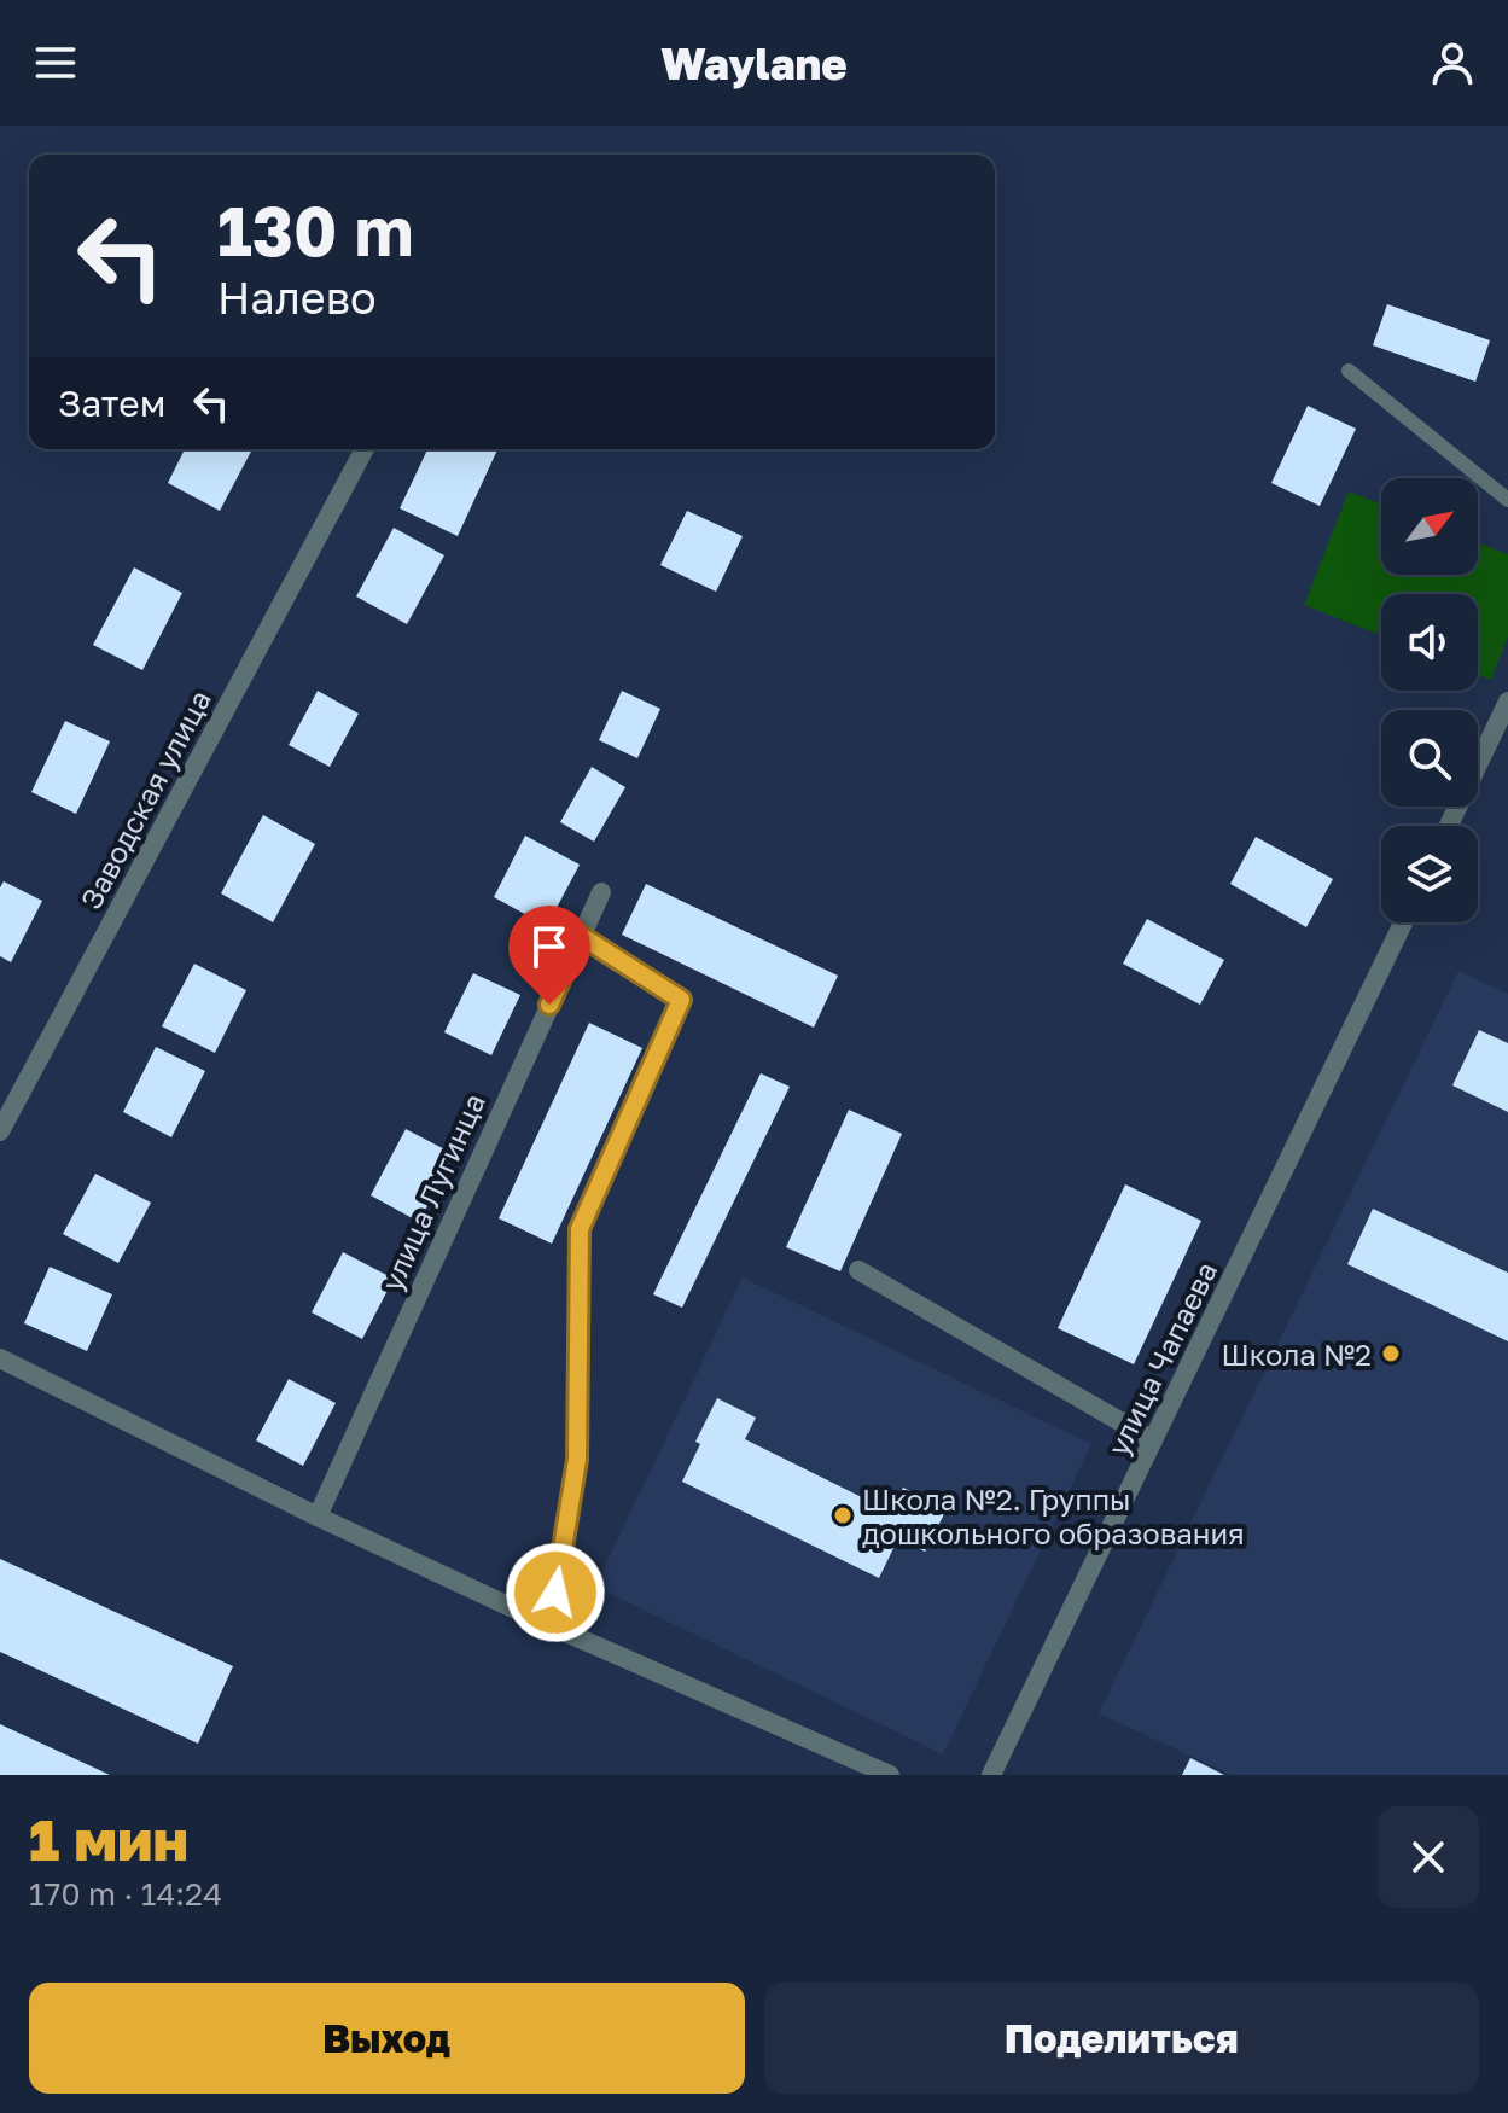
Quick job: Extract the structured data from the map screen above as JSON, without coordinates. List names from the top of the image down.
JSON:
{
  "streets": {
    "street": ["Заводская улица", "улица Лугинца", "улица Чапаева"]
  },
  "places": ["Школа №2", "Школа №2. Группы дошкольного образования"],
  "north": "top right",
  "page": {
    "header": "Waylane",
    "turn": ["130 m", "Налево"],
    "then": "Затем",
    "heading": ["1 мин", "170 m · 14:24"],
    "buttons": ["Выход", "Поделиться"]
  }
}
